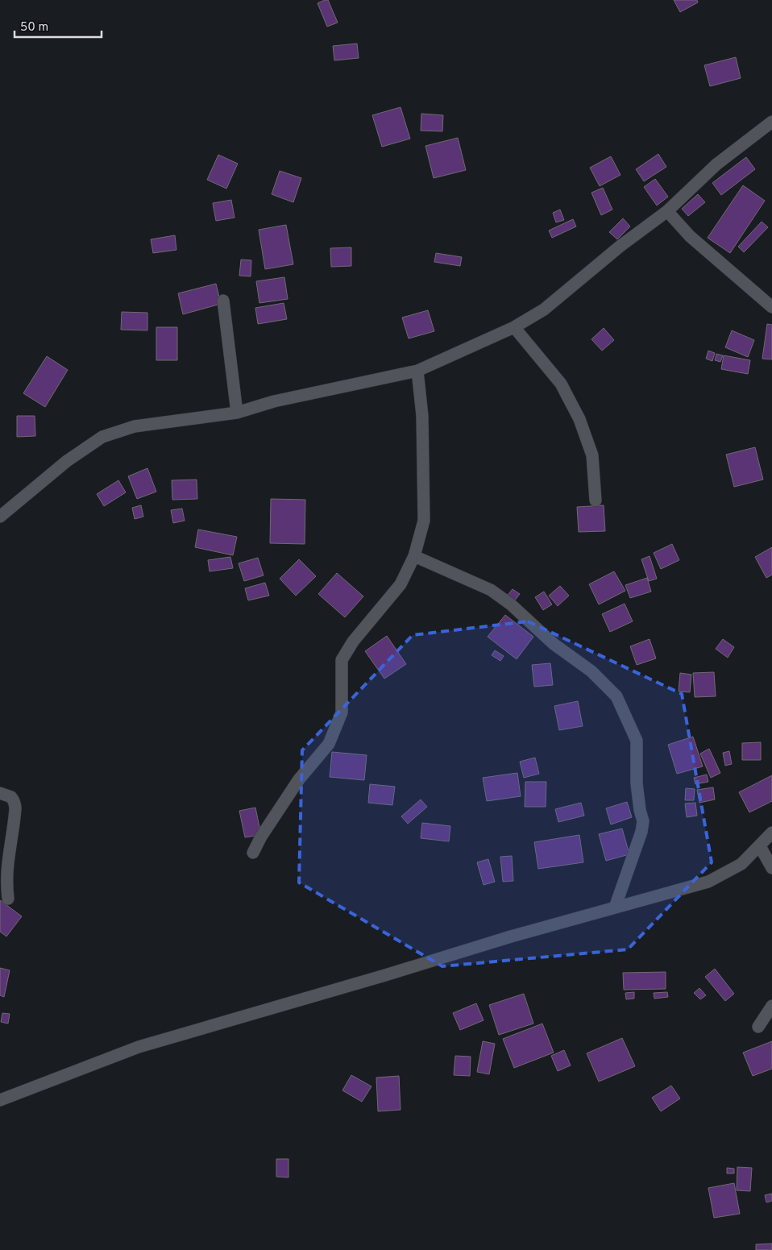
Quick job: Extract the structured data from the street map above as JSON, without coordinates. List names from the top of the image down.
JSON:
{
  "scale_bar": "50 m"
}
